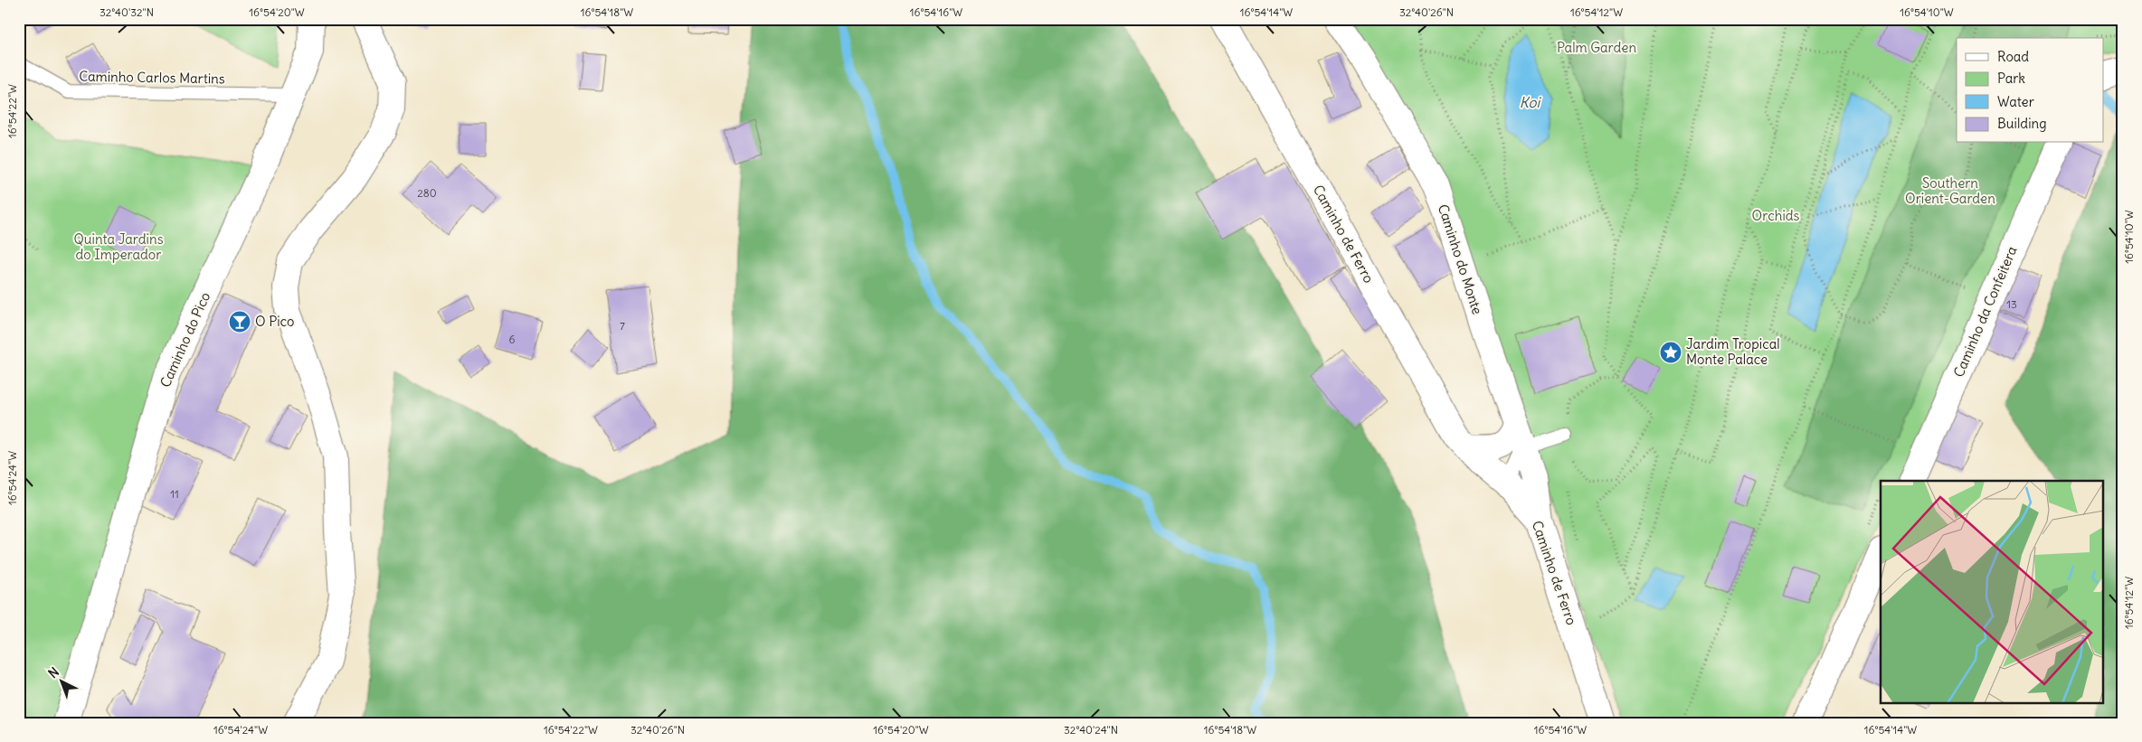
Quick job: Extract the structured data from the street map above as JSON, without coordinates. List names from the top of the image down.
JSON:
{
  "streets": {
    "street": [
      "Caminho de Ferro",
      "Caminho do Monte",
      "Caminho da Confeitera",
      "Caminho do Pico"
    ],
    "lane": ["Caminho Carlos Martins"]
  },
  "crossings": [
    ["Caminho Carlos Martins", "Caminho do Pico"],
    ["Caminho de Ferro", "Caminho do Monte"]
  ],
  "water": ["Koi"],
  "parks": [
    "Palm Garden",
    "Southern Orient-Garden",
    "Orchids",
    "Quinta Jardins do Imperador"
  ],
  "places": {
    "bar": ["O Pico"],
    "place": ["Jardim Tropical Monte Palace"]
  },
  "house_numbers": [
    "280",
    "13",
    "7",
    "6",
    "11"
  ],
  "legend": [
    "Road",
    "Park",
    "Water",
    "Building"
  ],
  "north": "top left",
  "coordinates": [
    "32°40'32\"N",
    "16°54'20\"W",
    "16°54'18\"W",
    "16°54'16\"W",
    "16°54'14\"W",
    "32°40'26\"N",
    "16°54'12\"W",
    "16°54'10\"W",
    "16°54'22\"W",
    "16°54'24\"W",
    "32°40'24\"N"
  ]
}
